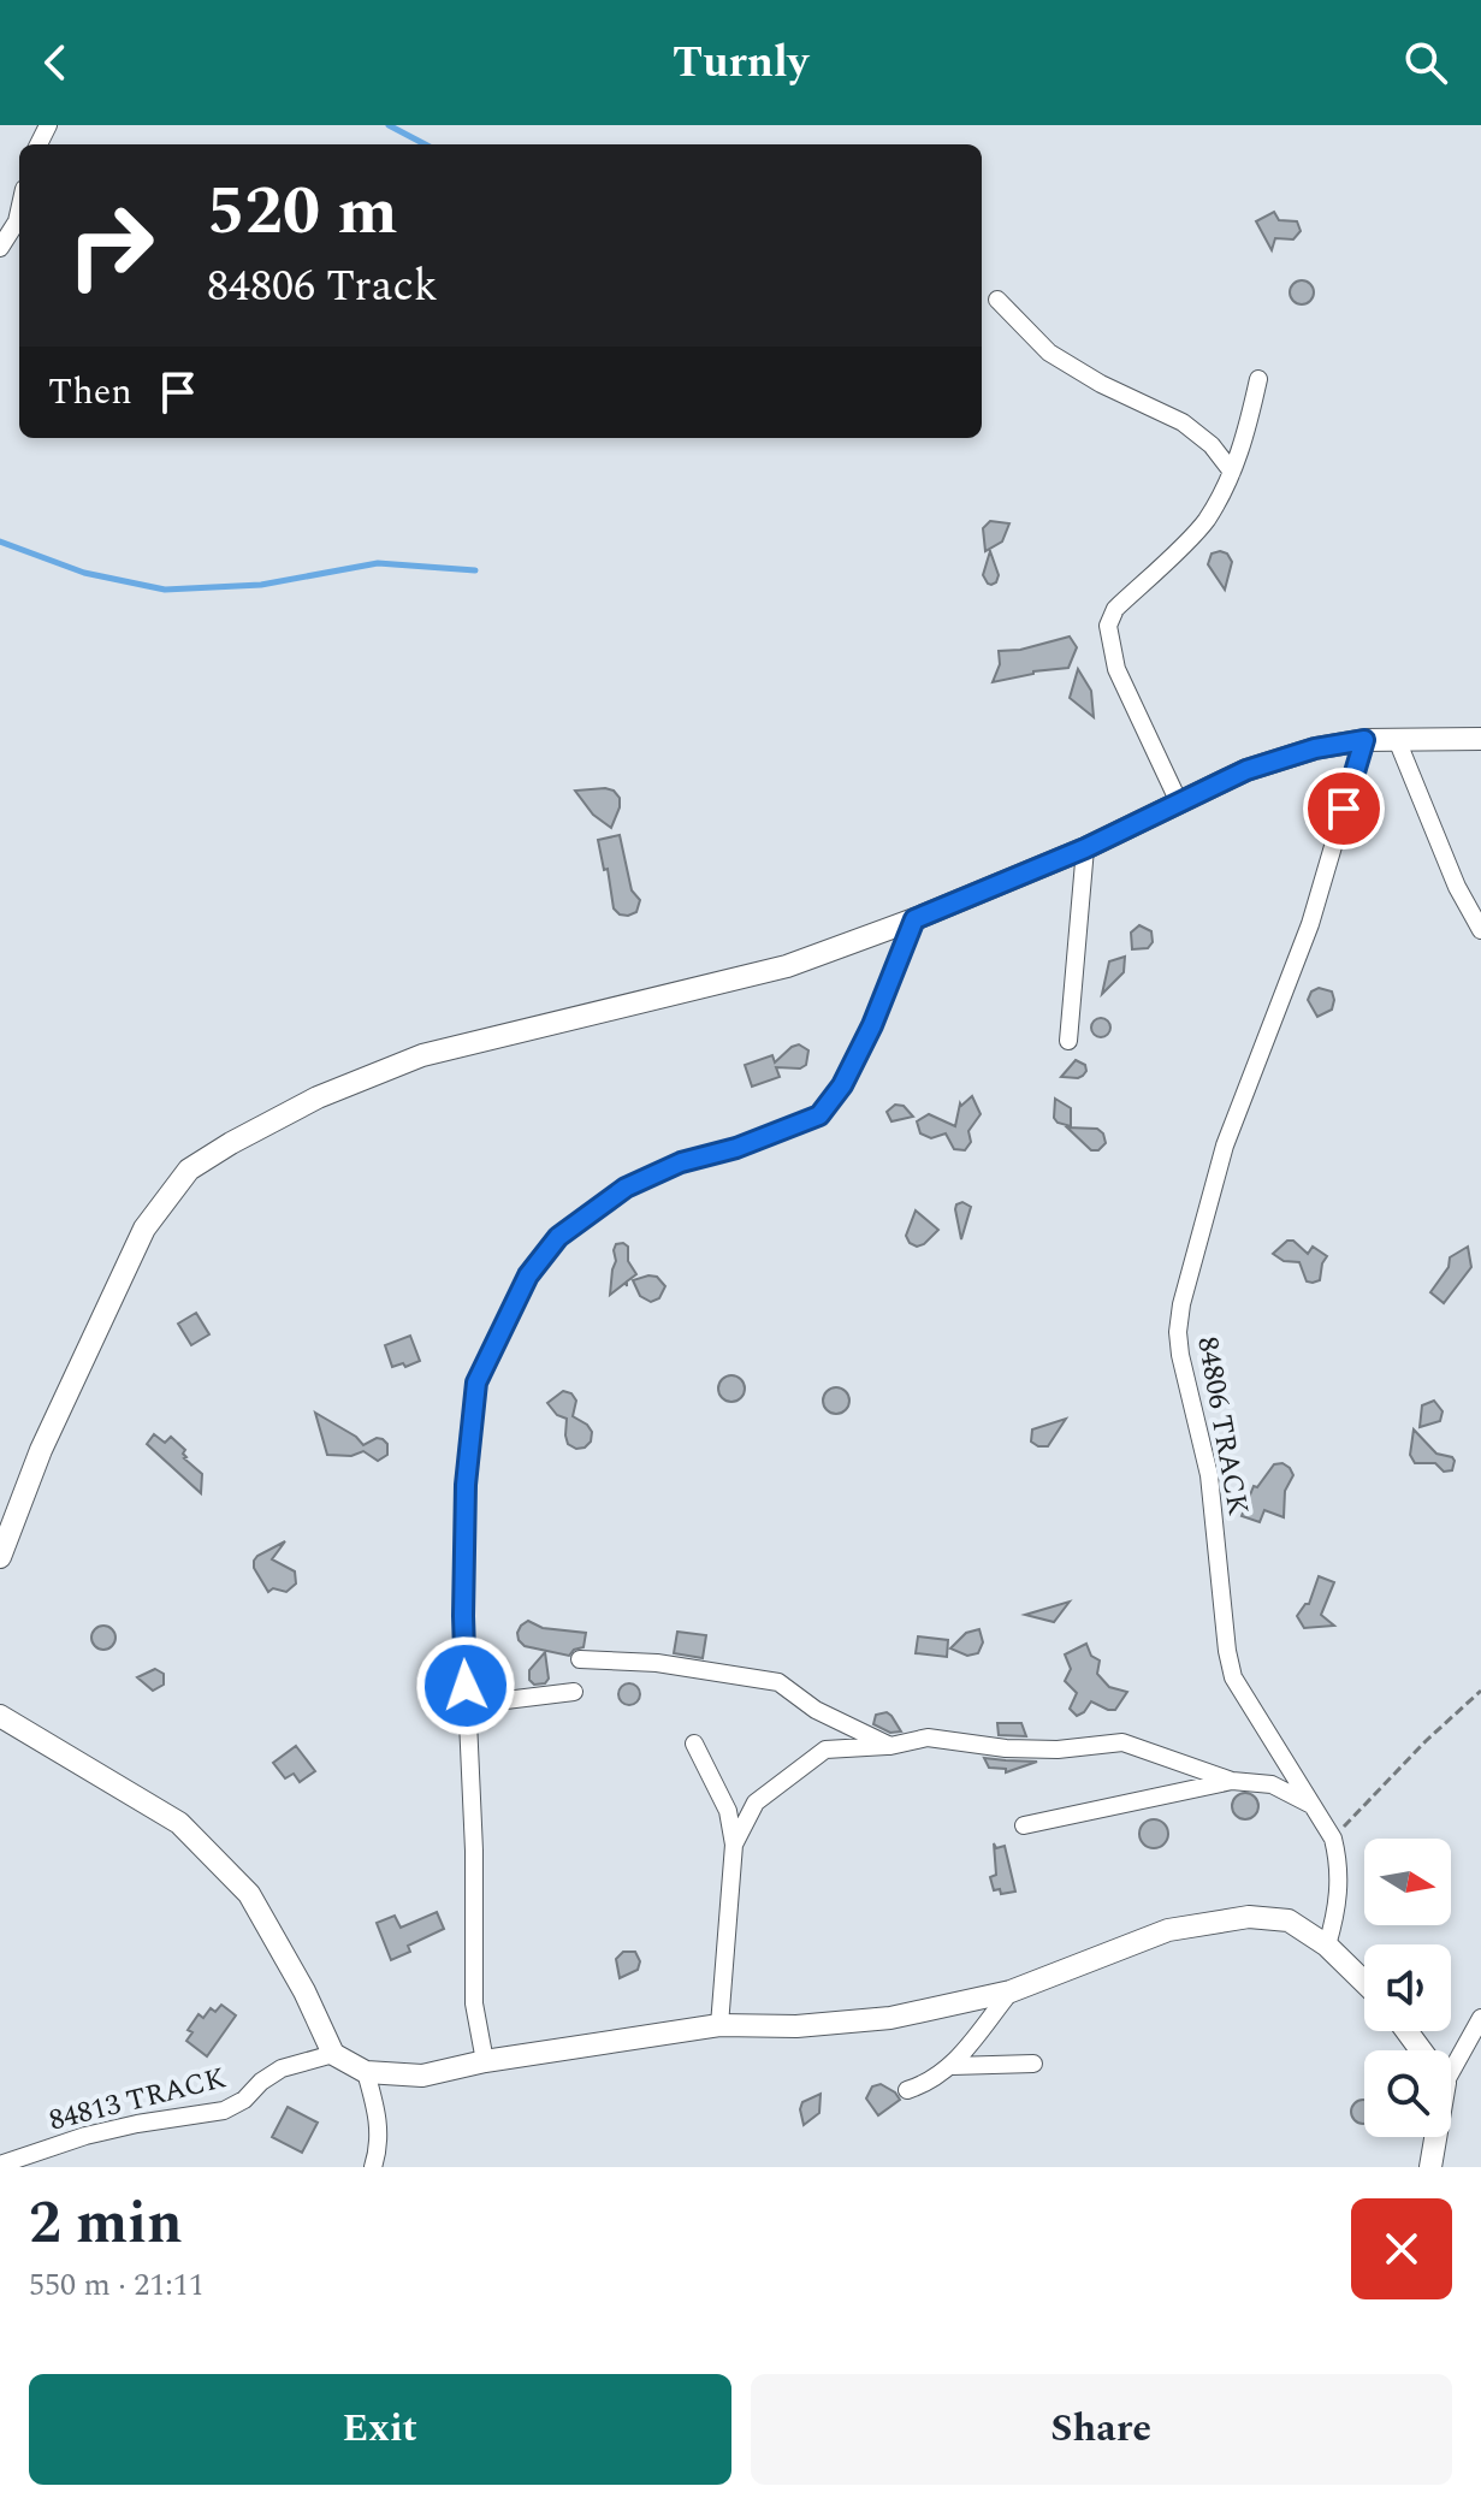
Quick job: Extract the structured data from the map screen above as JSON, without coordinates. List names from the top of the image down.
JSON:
{
  "streets": {
    "street": ["84806 TRACK", "84813 TRACK"]
  },
  "north": "right",
  "page": {
    "header": "Turnly",
    "turn": ["520 m", "84806 Track"],
    "then": "Then",
    "heading": ["2 min", "550 m · 21:11"],
    "buttons": ["Exit", "Share"]
  }
}
